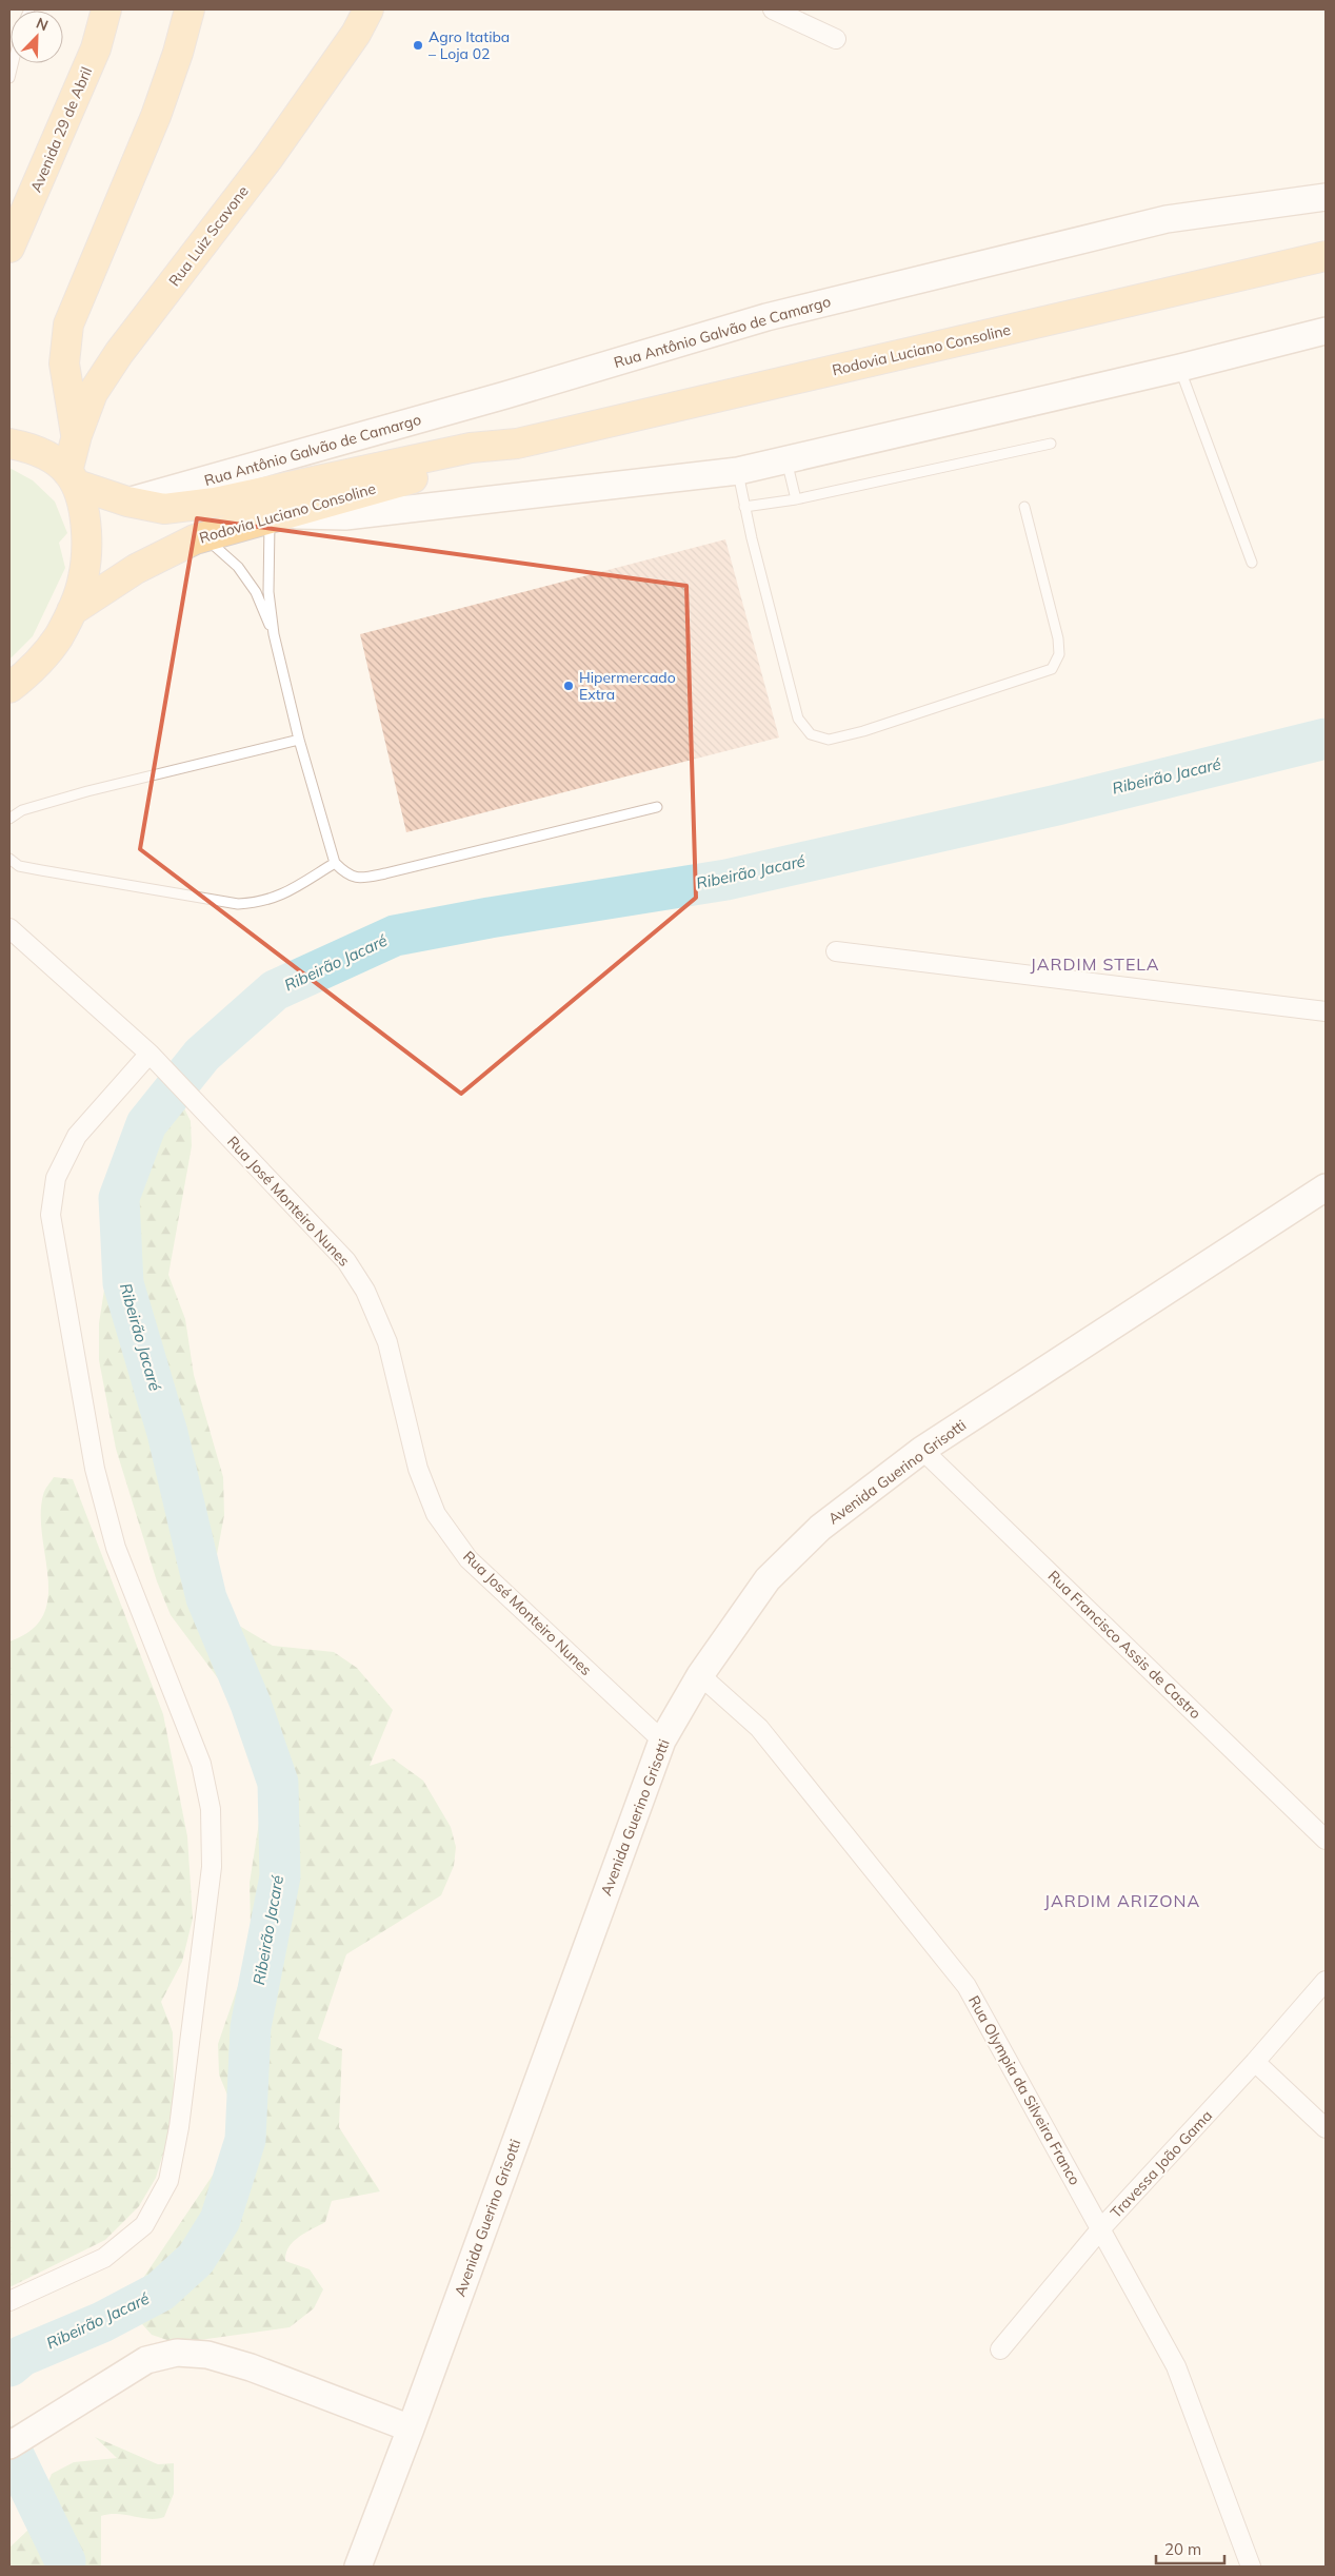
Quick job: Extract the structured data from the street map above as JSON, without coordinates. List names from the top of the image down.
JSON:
{
  "streets": {
    "main road": [
      "Avenida 29 de Abril",
      "Rua Luiz Scavone",
      "Rua Antônio Galvão de Camargo",
      "Rodovia Luciano Consoline",
      "Avenida Guerino Grisotti"
    ],
    "street": [
      "Rua José Monteiro Nunes",
      "Rua Francisco Assis de Castro",
      "Rua Olympia da Silveira Franco",
      "Travessa João Gama"
    ]
  },
  "crossings": [
    ["Rua Luiz Scavone", "Rodovia Luciano Consoline"],
    ["Rua Antônio Galvão de Camargo", "Rodovia Luciano Consoline"],
    ["Rua José Monteiro Nunes", "Avenida Guerino Grisotti"],
    ["Avenida Guerino Grisotti", "Rua Francisco Assis de Castro"],
    ["Avenida Guerino Grisotti", "Rua Olympia da Silveira Franco"],
    ["Rua Olympia da Silveira Franco", "Travessa João Gama"]
  ],
  "districts": ["JARDIM STELA", "JARDIM ARIZONA"],
  "water": ["Ribeirão Jacaré"],
  "places": ["Agro Itatiba – Loja 02", "Hipermercado Extra"],
  "scale_bar": "20 m",
  "north": "top right"
}
